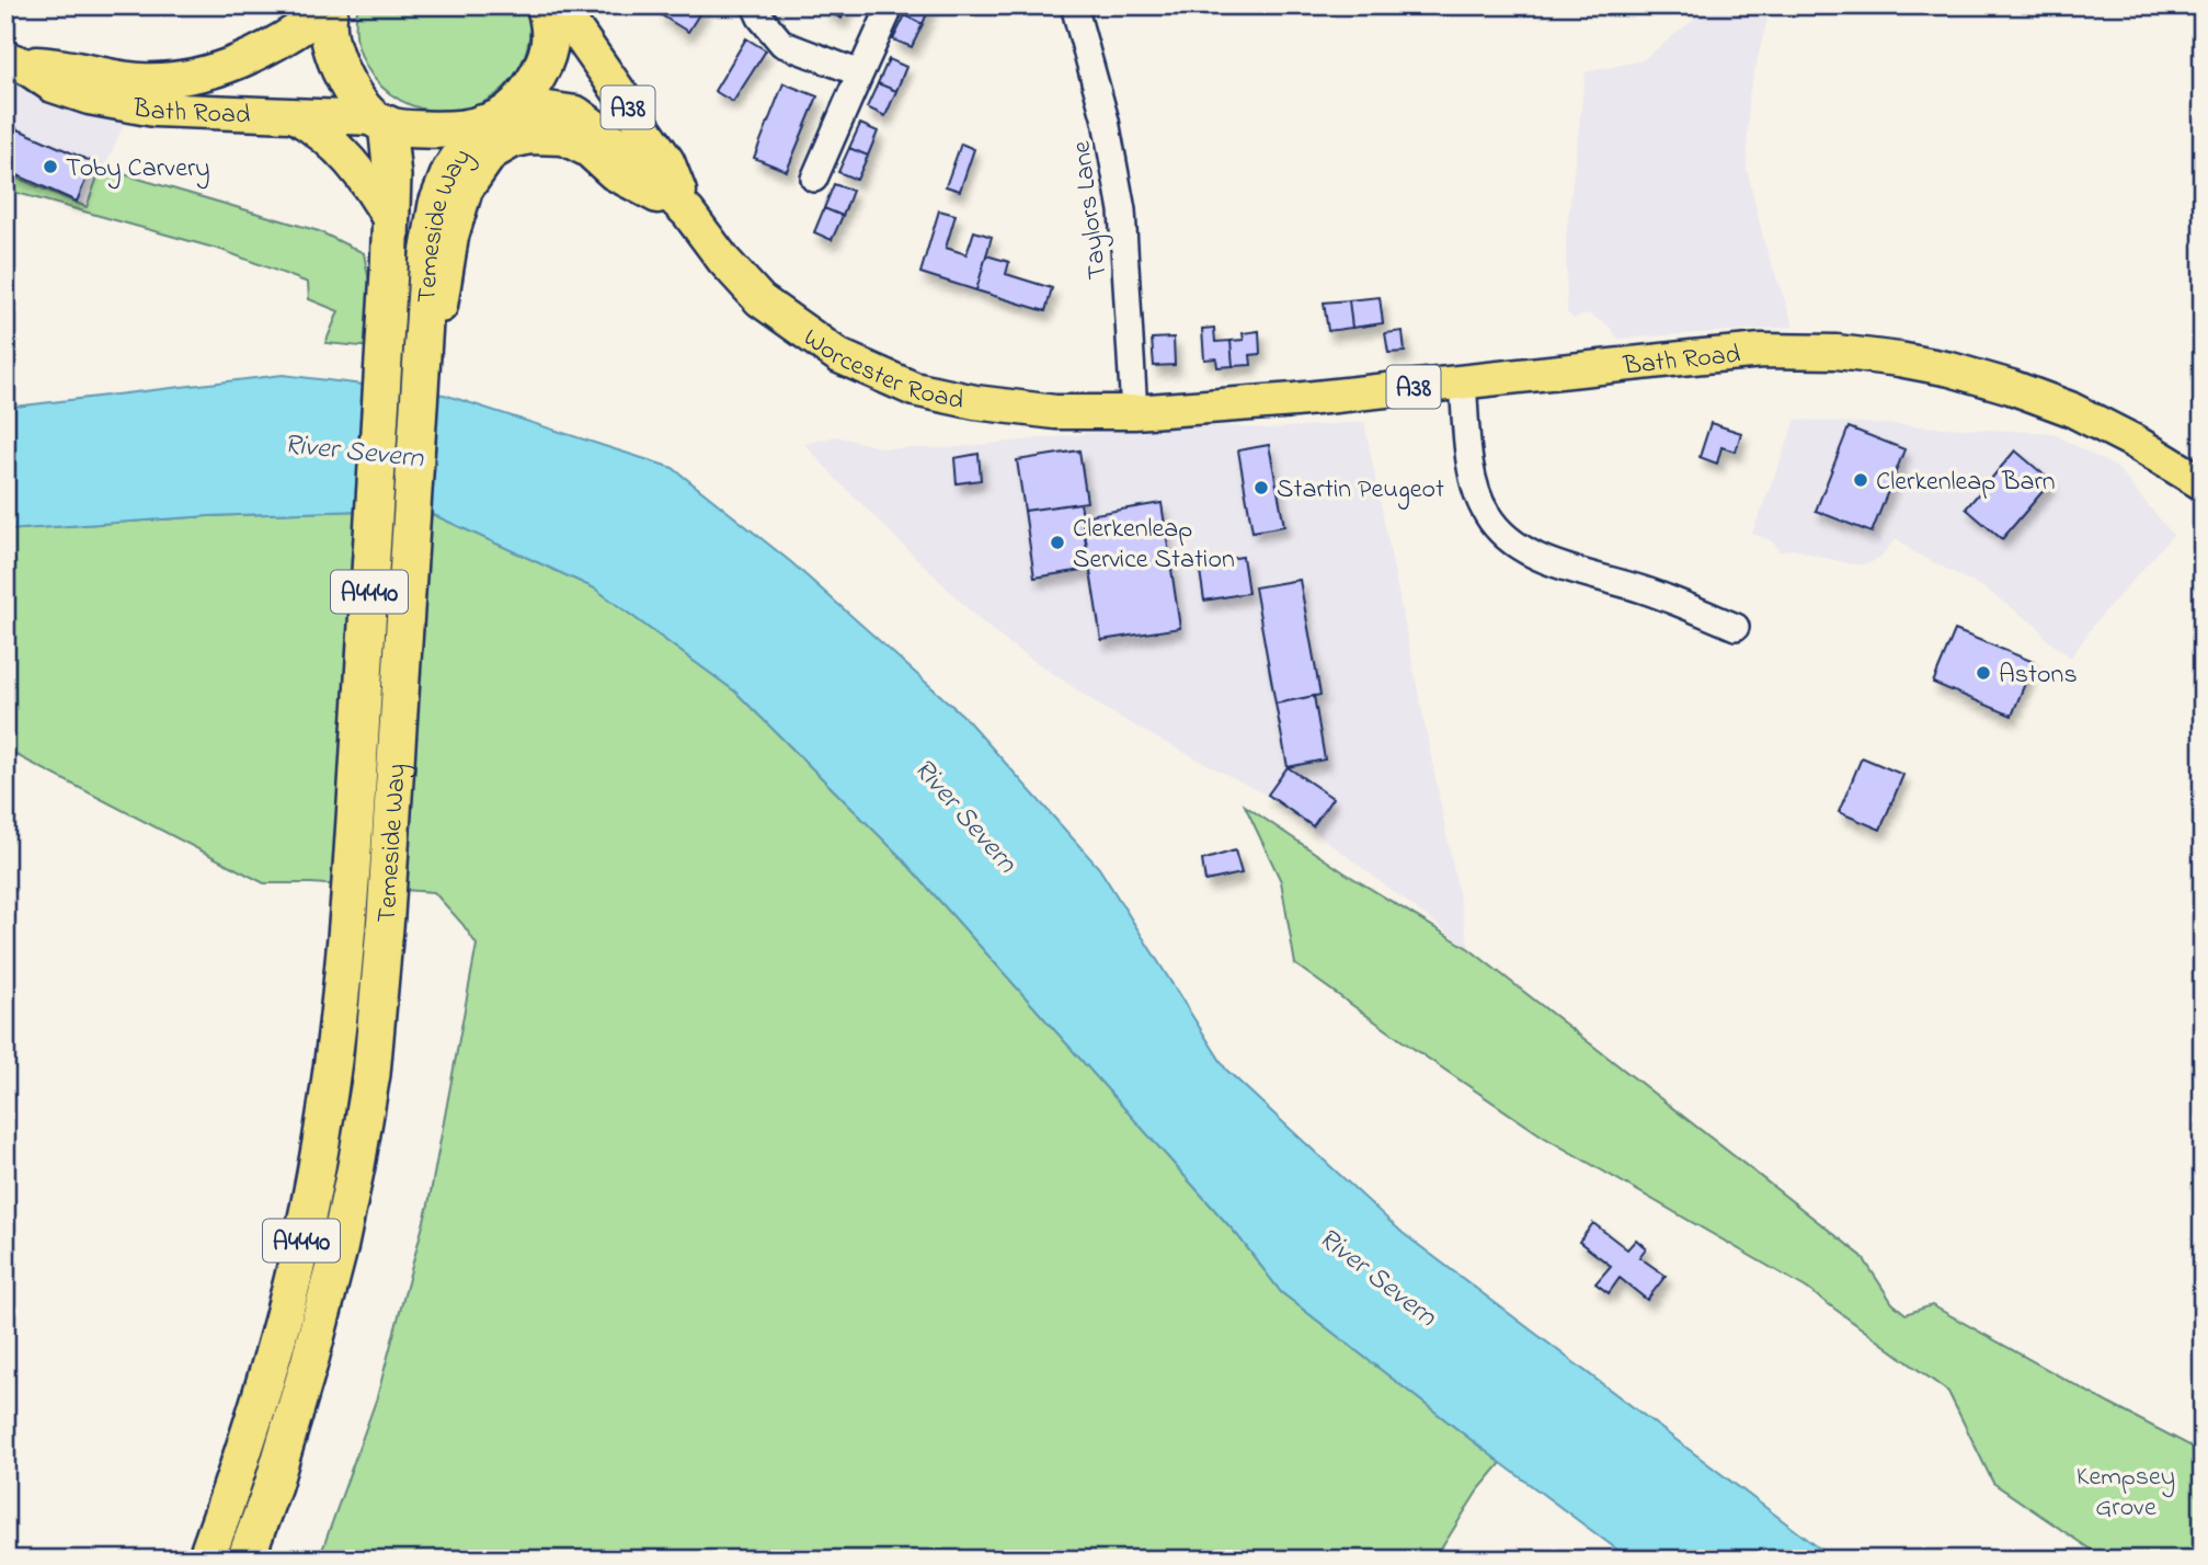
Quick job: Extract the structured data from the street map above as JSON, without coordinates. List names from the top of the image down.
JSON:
{
  "streets": {
    "highway": ["Temeside Way", "A4440"],
    "main road": ["A38", "Bath Road", "Worcester Road"],
    "street": ["Taylors Lane"]
  },
  "crossings": [
    ["Bath Road", "Taylors Lane"],
    ["Bath Road", "Temeside Way"],
    ["Bath Road", "Worcester Road"],
    ["Taylors Lane", "Worcester Road"]
  ],
  "water": ["River Severn"],
  "parks": ["Kempsey Grove"],
  "places": [
    "Toby Carvery",
    "Clerkenleap Barn",
    "Startin Peugeot",
    "Clerkenleap Service Station",
    "Astons"
  ]
}
